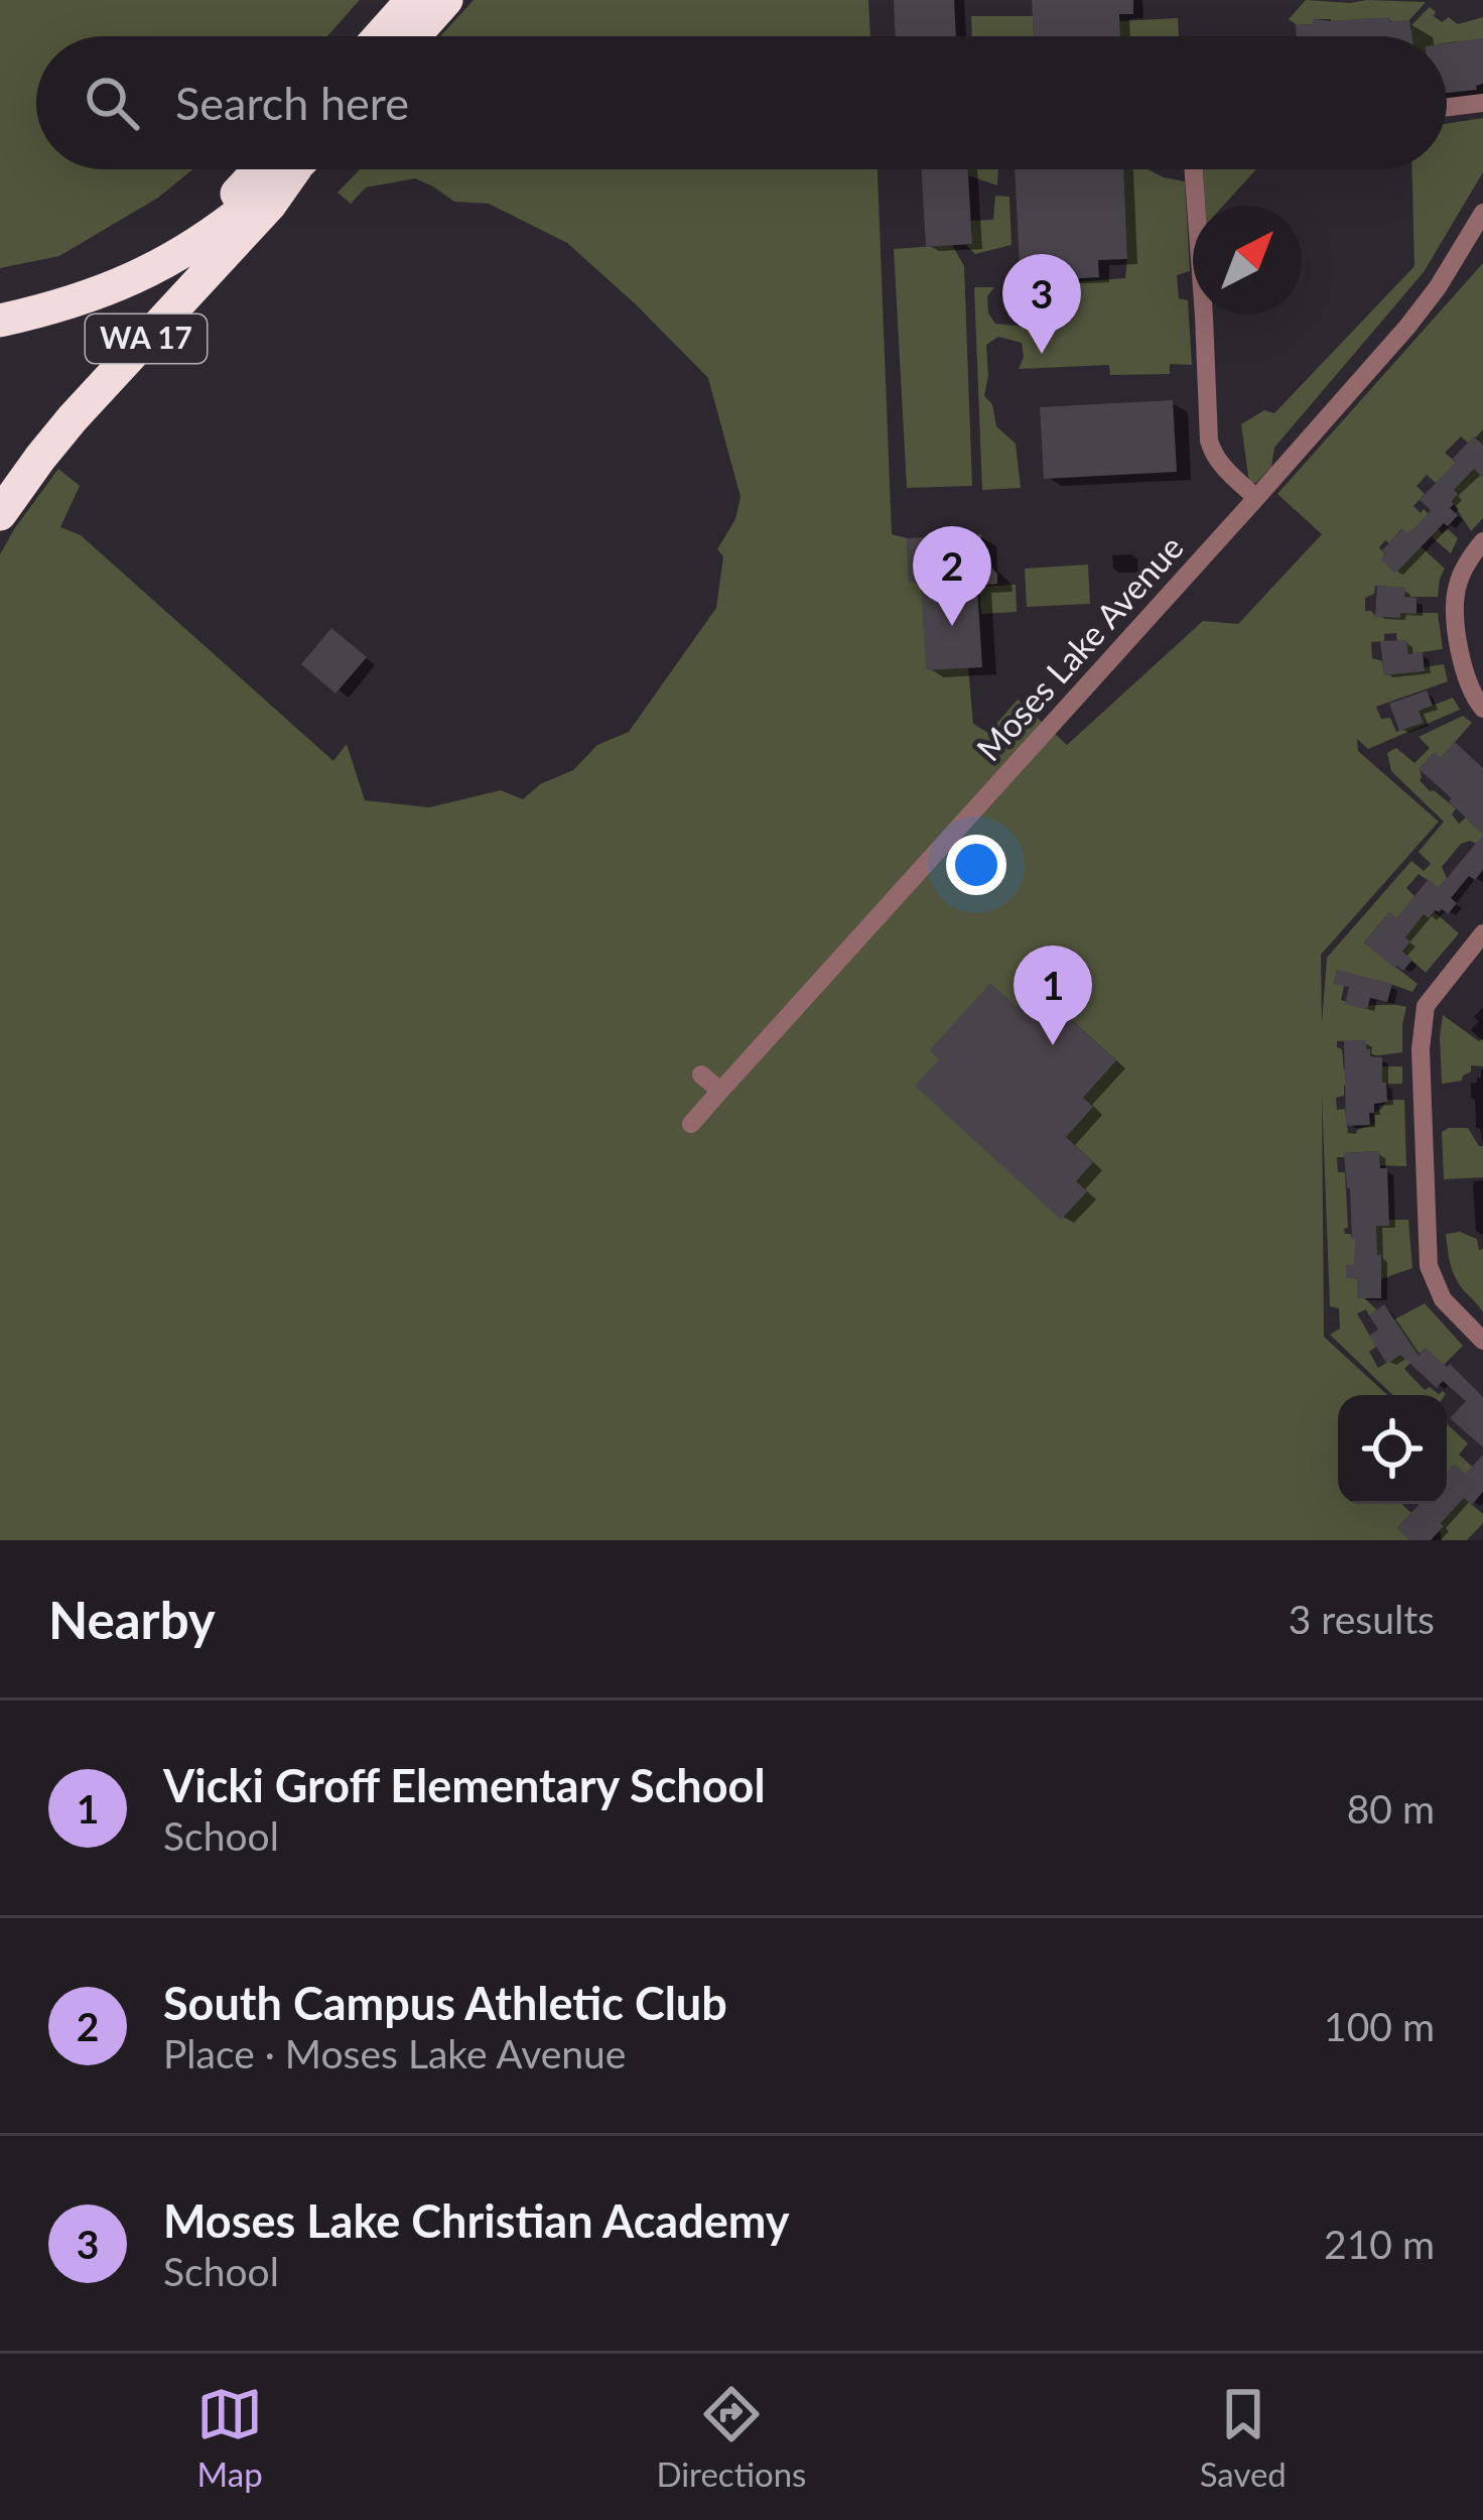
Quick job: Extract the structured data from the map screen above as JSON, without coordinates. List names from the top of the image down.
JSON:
{
  "streets": {
    "highway": ["WA 17"],
    "street": ["Moses Lake Avenue"]
  },
  "north": "top right",
  "page": {
    "search": "Search here",
    "pins": ["3", "2", "1"],
    "heading": ["Nearby", "3 results"],
    "list": [
      {
        "mark": "1",
        "name": "Vicki Groff Elementary School",
        "note": "School",
        "value": "80 m"
      },
      {
        "mark": "2",
        "name": "South Campus Athletic Club",
        "note": "Place · Moses Lake Avenue",
        "value": "100 m"
      },
      {
        "mark": "3",
        "name": "Moses Lake Christian Academy",
        "note": "School",
        "value": "210 m"
      }
    ],
    "nav": ["Map", "Directions", "Saved"]
  }
}
